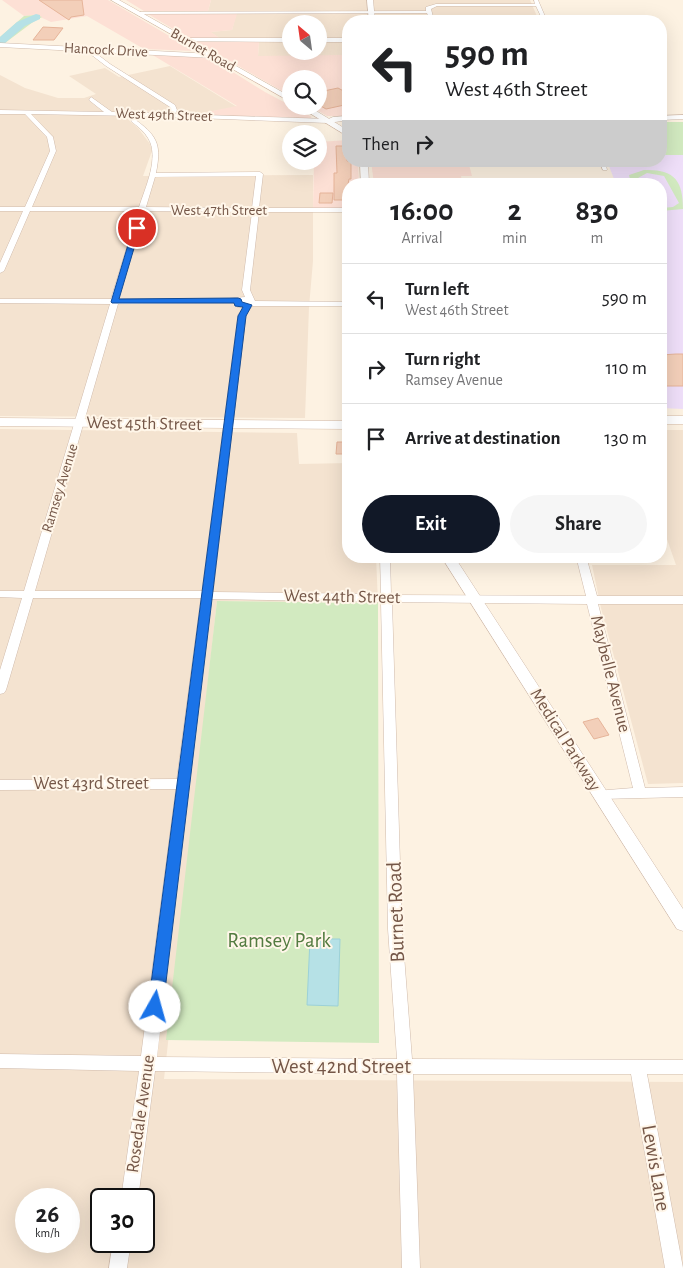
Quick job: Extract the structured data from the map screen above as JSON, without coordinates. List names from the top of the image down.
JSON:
{
  "streets": {
    "main road": ["Burnet Road", "West 45th Street"],
    "street": [
      "Hancock Drive",
      "West 49th Street",
      "West 47th Street",
      "Ramsey Avenue",
      "West 44th Street",
      "Maybelle Avenue",
      "Medical Parkway",
      "West 43rd Street",
      "West 42nd Street",
      "Rosedale Avenue",
      "Lewis Lane"
    ]
  },
  "crossings": [
    ["Hancock Drive", "Burnet Road"],
    ["Burnet Road", "West 44th Street"],
    ["Burnet Road", "West 42nd Street"],
    ["West 49th Street", "Ramsey Avenue"],
    ["West 47th Street", "Ramsey Avenue"],
    ["West 47th Street", "Rosedale Avenue"],
    ["West 45th Street", "Ramsey Avenue"],
    ["West 45th Street", "Rosedale Avenue"],
    ["Ramsey Avenue", "West 44th Street"],
    ["Ramsey Avenue", "Rosedale Avenue"],
    ["West 44th Street", "Maybelle Avenue"],
    ["West 44th Street", "Medical Parkway"],
    ["West 44th Street", "Rosedale Avenue"],
    ["West 43rd Street", "Rosedale Avenue"],
    ["West 42nd Street", "Rosedale Avenue"],
    ["West 42nd Street", "Lewis Lane"]
  ],
  "parks": ["Ramsey Park"],
  "north": "top left",
  "page": {
    "turn": ["590 m", "West 46th Street"],
    "then": "Then",
    "eta": [
      "16:00",
      "Arrival",
      "2",
      "min",
      "830",
      "m"
    ],
    "list": [
      {
        "name": "Turn left",
        "note": "West 46th Street",
        "value": "590 m"
      },
      {
        "name": "Turn right",
        "note": "Ramsey Avenue",
        "value": "110 m"
      },
      {
        "name": "Arrive at destination",
        "value": "130 m"
      }
    ],
    "buttons": ["Exit", "Share"],
    "speed": "26 km/h",
    "limit": "30"
  }
}
